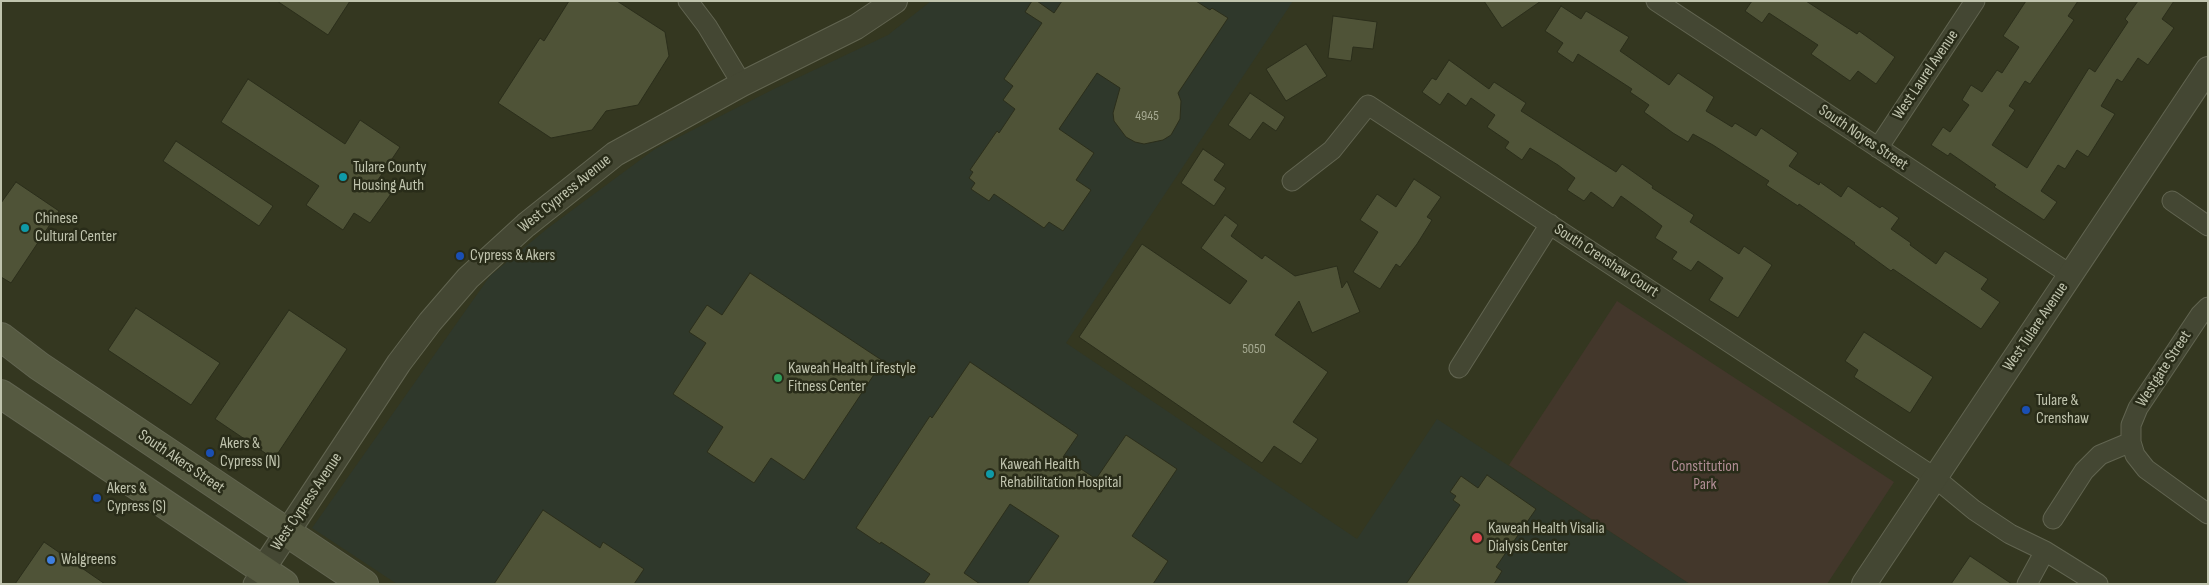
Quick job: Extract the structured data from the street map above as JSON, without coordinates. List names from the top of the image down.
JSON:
{
  "streets": {
    "main road": ["South Akers Street"],
    "street": [
      "West Laurel Avenue",
      "South Noyes Street",
      "West Cypress Avenue",
      "South Crenshaw Court",
      "West Tulare Avenue",
      "Westgate Street"
    ]
  },
  "crossings": [
    ["West Laurel Avenue", "South Noyes Street"],
    ["South Noyes Street", "West Tulare Avenue"],
    ["West Cypress Avenue", "South Akers Street"],
    ["South Crenshaw Court", "West Tulare Avenue"]
  ],
  "parks": ["Constitution Park"],
  "places": [
    "Tulare County Housing Auth",
    "Chinese Cultural Center",
    "Cypress & Akers",
    "Kaweah Health Lifestyle Fitness Center",
    "Tulare & Crenshaw",
    "Akers & Cypress (N)",
    "Kaweah Health Rehabilitation Hospital",
    "Akers & Cypress (S)",
    "Kaweah Health Visalia Dialysis Center",
    "Walgreens"
  ],
  "house_numbers": ["4945", "5050"]
}
